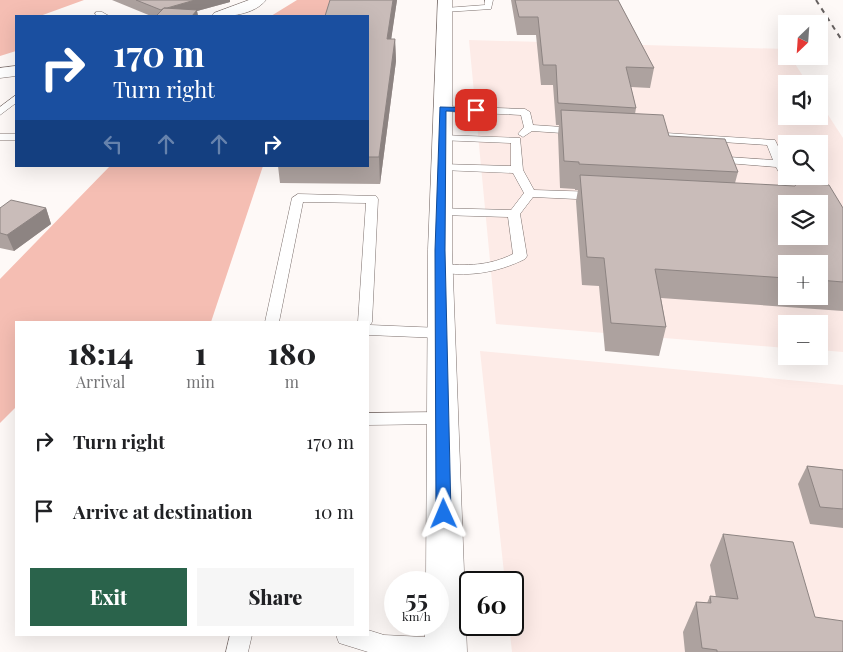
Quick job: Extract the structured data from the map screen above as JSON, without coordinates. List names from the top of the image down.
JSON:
{
  "north": "bottom left",
  "page": {
    "map_buttons": ["+", "−"],
    "turn": ["170 m", "Turn right"],
    "eta": [
      "18:14",
      "Arrival",
      "1",
      "min",
      "180",
      "m"
    ],
    "list": [
      {
        "name": "Turn right",
        "value": "170 m"
      },
      {
        "name": "Arrive at destination",
        "value": "10 m"
      }
    ],
    "buttons": ["Exit", "Share"],
    "speed": "55 km/h",
    "limit": "60"
  }
}
